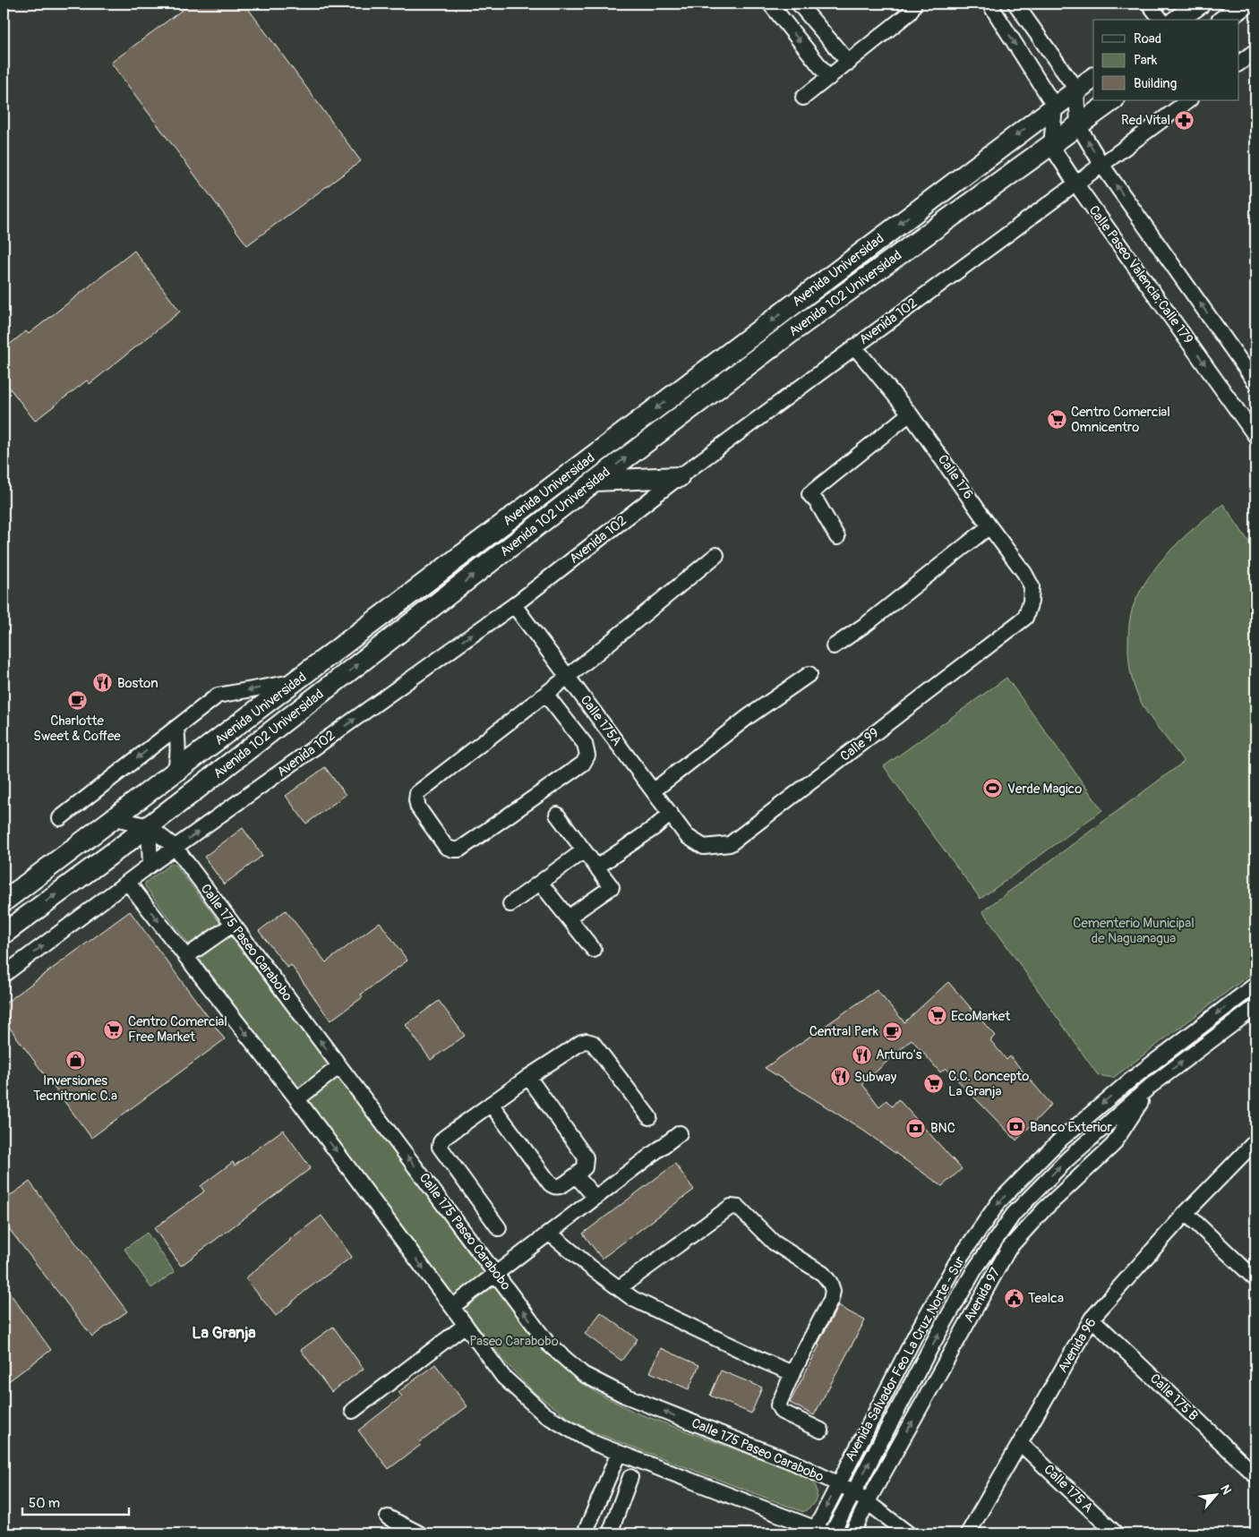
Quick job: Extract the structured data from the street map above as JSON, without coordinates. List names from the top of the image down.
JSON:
{
  "streets": {
    "main road": ["Avenida Universidad", "Avenida 102 Universidad"],
    "street": [
      "Calle Paseo Valencia;Calle 179",
      "Avenida 102",
      "Calle 176",
      "Calle 175A",
      "Calle 99",
      "Calle 175 Paseo Carabobo",
      "Avenida 97",
      "Avenida 96",
      "Avenida Salvador Feo La Cruz Norte - Sur",
      "Calle 175 B",
      "Calle 175 A"
    ]
  },
  "crossings": [
    ["Avenida Universidad", "Calle 175 Paseo Carabobo"],
    ["Calle Paseo Valencia;Calle 179", "Avenida 102 Universidad"],
    ["Calle Paseo Valencia;Calle 179", "Avenida 102"],
    ["Avenida 102 Universidad", "Calle 175 Paseo Carabobo"],
    ["Avenida 102", "Calle 176"],
    ["Avenida 102", "Calle 175A"],
    ["Avenida 102", "Calle 175 Paseo Carabobo"],
    ["Calle 176", "Calle 99"],
    ["Calle 175A", "Calle 99"],
    ["Calle 175 Paseo Carabobo", "Avenida 97"],
    ["Calle 175 Paseo Carabobo", "Avenida Salvador Feo La Cruz Norte - Sur"],
    ["Avenida 97", "Avenida Salvador Feo La Cruz Norte - Sur"],
    ["Avenida 96", "Calle 175 B"],
    ["Avenida 96", "Calle 175 A"]
  ],
  "one_way": ["Avenida Universidad", "Avenida 102 Universidad", "Avenida 97"],
  "districts": ["La Granja"],
  "parks": ["Cementerio Municipal de Naguanagua", "Paseo Carabobo"],
  "places": {
    "pharmacy": ["Red Vital"],
    "supermarket": [
      "Centro Comercial Omnicentro",
      "EcoMarket",
      "Centro Comercial Free Market",
      "C.C. Concepto La Granja"
    ],
    "restaurant": ["Boston", "Arturo's", "Subway"],
    "cafe": ["Charlotte Sweet & Coffee", "Central Perk"],
    "sports": ["Verde Magico"],
    "shop": ["Inversiones Tecnitronic C.a"],
    "bank": ["Banco Exterior", "BNC"],
    "public building": ["Tealca"]
  },
  "legend": ["Road", "Park", "Building"],
  "scale_bar": "50 m",
  "north": "top right"
}
